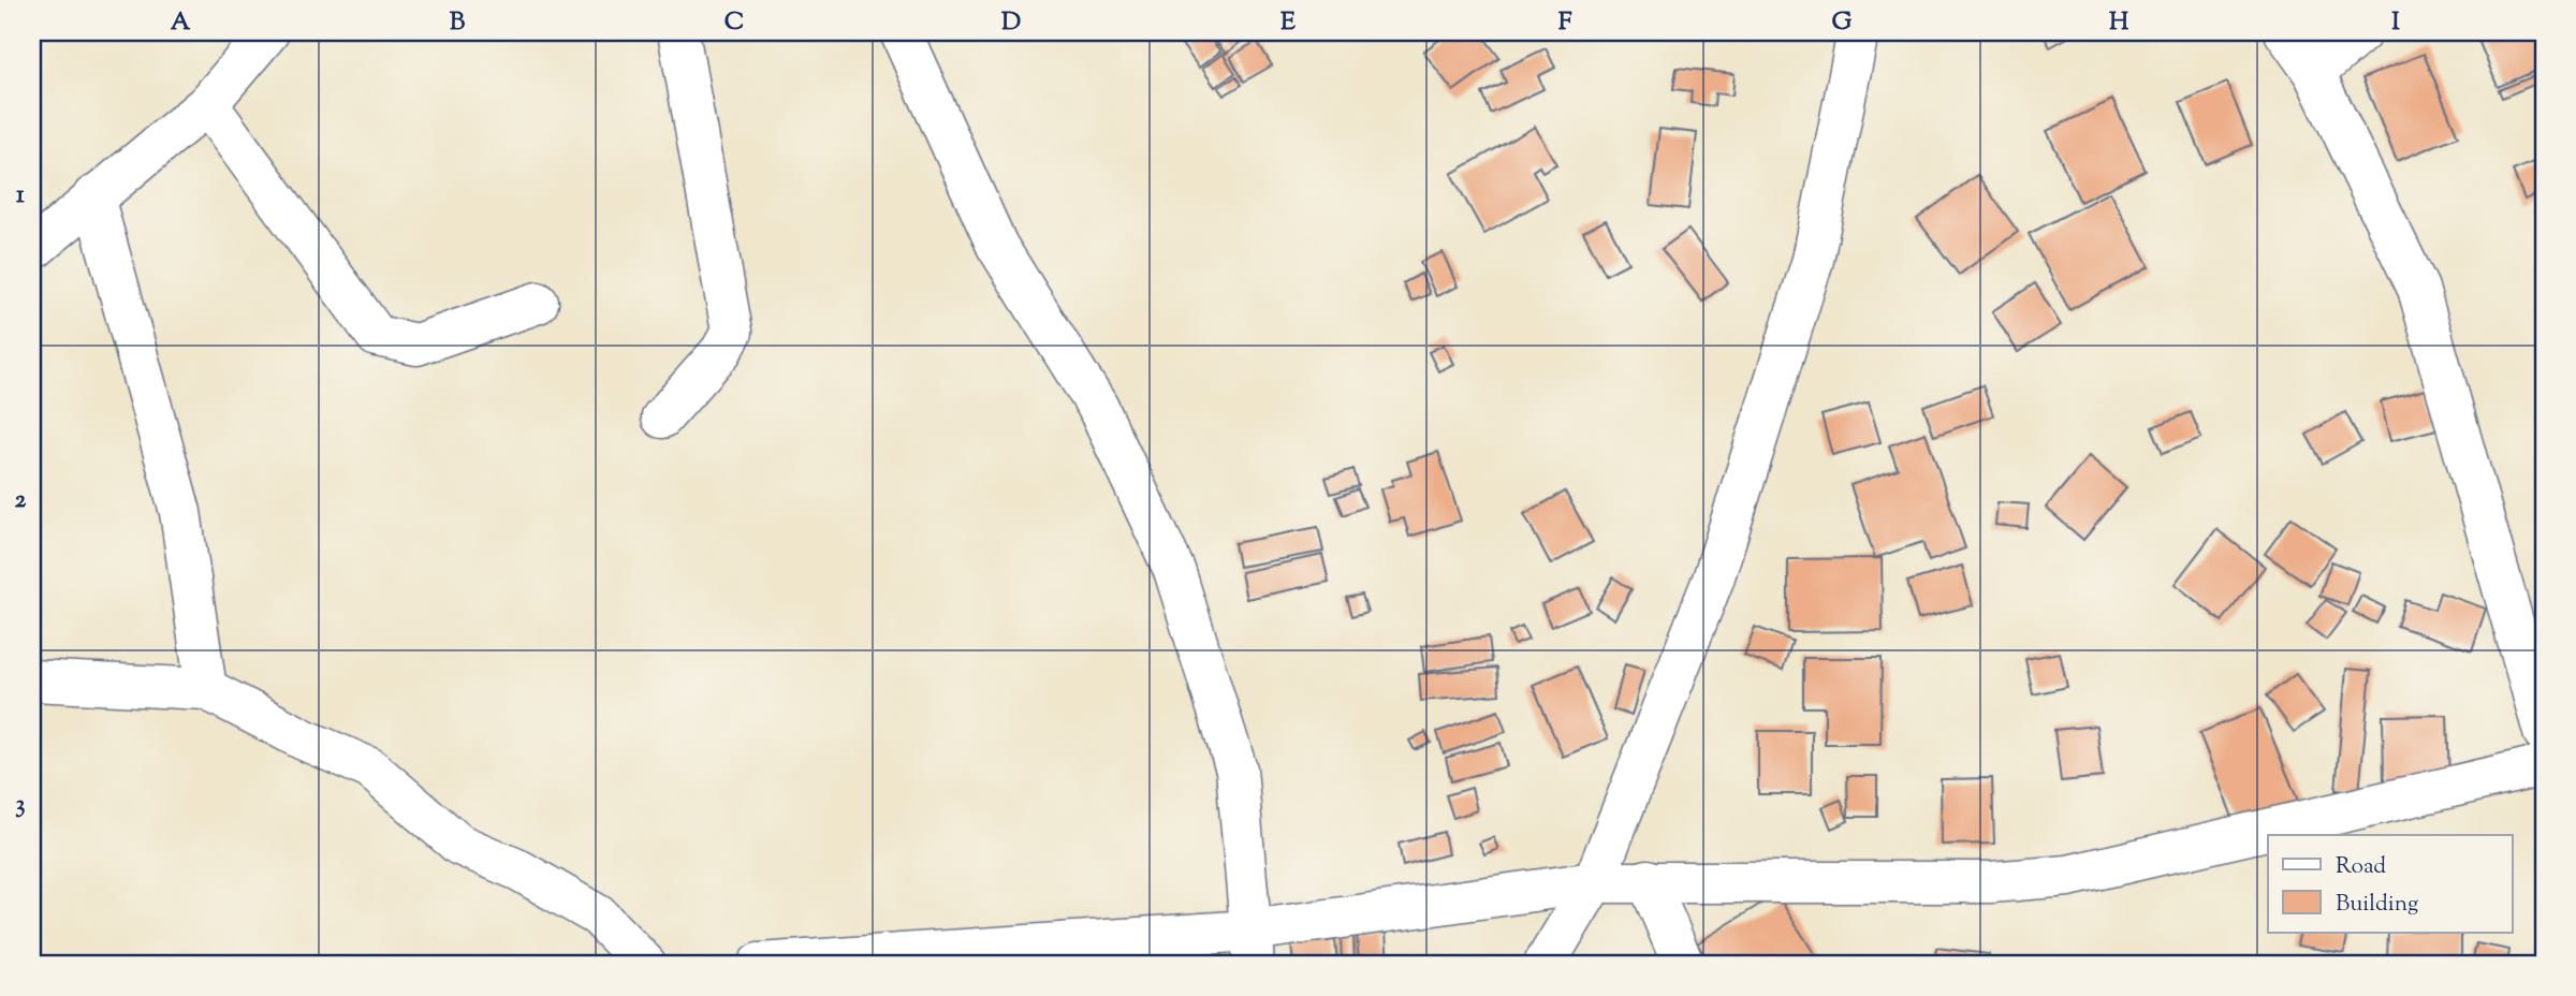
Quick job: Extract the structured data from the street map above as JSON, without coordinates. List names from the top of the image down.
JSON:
{
  "legend": ["Road", "Building"],
  "grid": {
    "columns": [
      "A",
      "B",
      "C",
      "D",
      "E",
      "F",
      "G",
      "H",
      "I"
    ],
    "rows": ["1", "2", "3"]
  }
}
